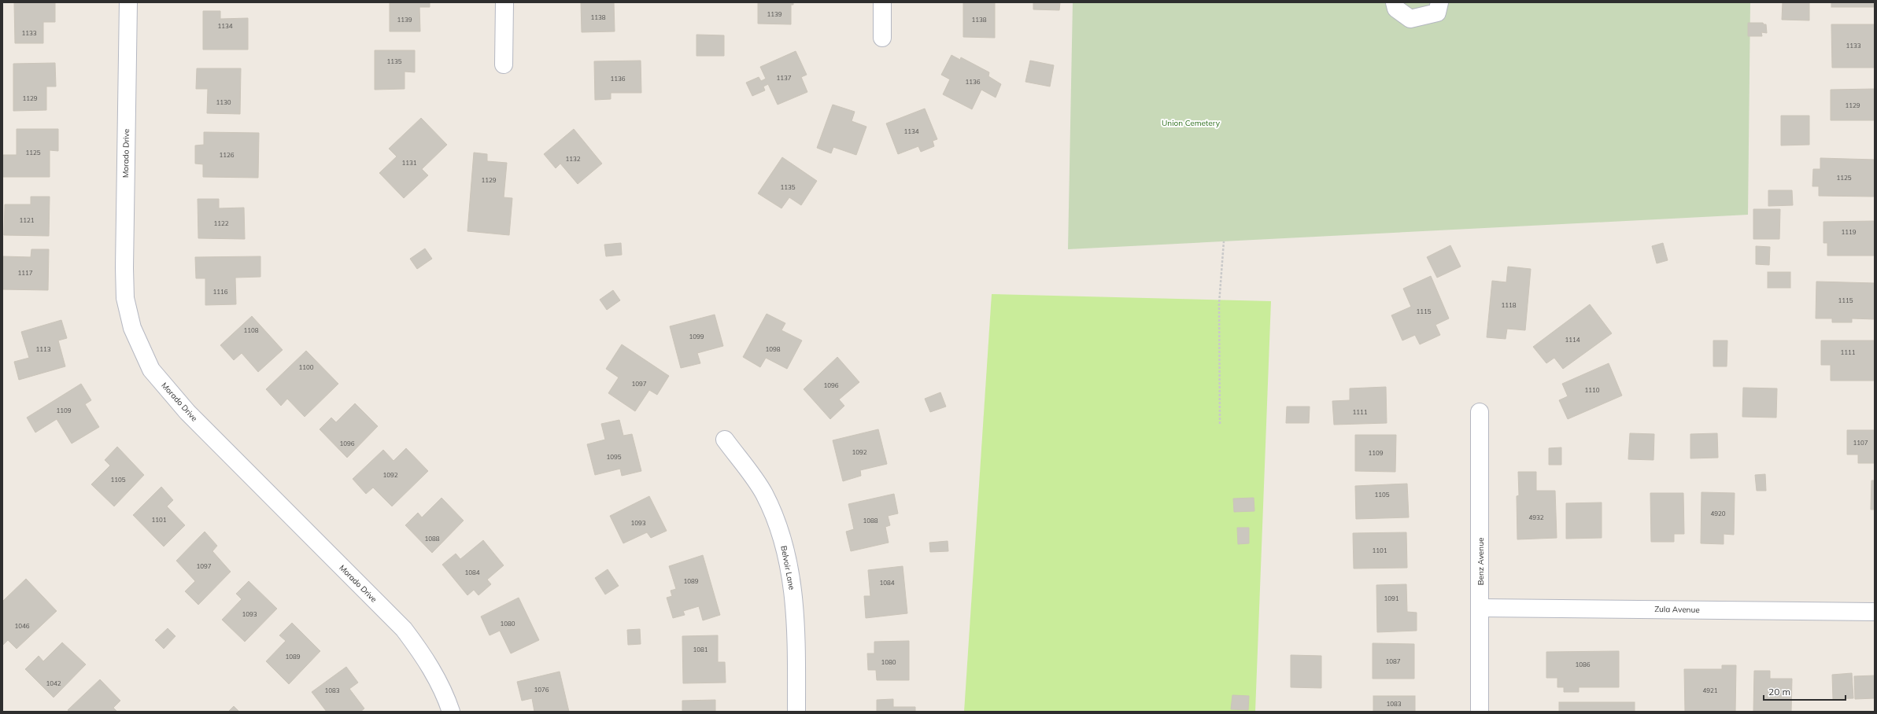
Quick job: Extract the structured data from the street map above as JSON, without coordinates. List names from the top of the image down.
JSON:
{
  "streets": {
    "street": [
      "Morado Drive",
      "Benz Avenue",
      "Belvoir Lane",
      "Zula Avenue"
    ]
  },
  "crossings": [
    ["Benz Avenue", "Zula Avenue"]
  ],
  "parks": ["Union Cemetery"],
  "house_numbers": [
    "1139",
    "1138",
    "1139",
    "1138",
    "1134",
    "1133",
    "1133",
    "1135",
    "1137",
    "1136",
    "1136",
    "1129",
    "1130",
    "1129",
    "1134",
    "1125",
    "1126",
    "1132",
    "1131",
    "1125",
    "1129",
    "1135",
    "1121",
    "1122",
    "1119",
    "1117",
    "1116",
    "1115",
    "1118",
    "1115",
    "1108",
    "1099",
    "1114",
    "1113",
    "1098",
    "1111",
    "1100",
    "1097",
    "1096",
    "1110",
    "1109",
    "1111",
    "1107",
    "1096",
    "1092",
    "1109",
    "1095",
    "1092",
    "1105",
    "1105",
    "4920",
    "4932",
    "1101",
    "1088",
    "1093",
    "1088",
    "1101",
    "1097",
    "1084",
    "1089",
    "1084",
    "1091",
    "1093",
    "1080",
    "1046",
    "1081",
    "1089",
    "1087",
    "1080",
    "1086",
    "1042",
    "1076",
    "1083",
    "4921",
    "1083"
  ],
  "scale_bar": "20 m"
}
